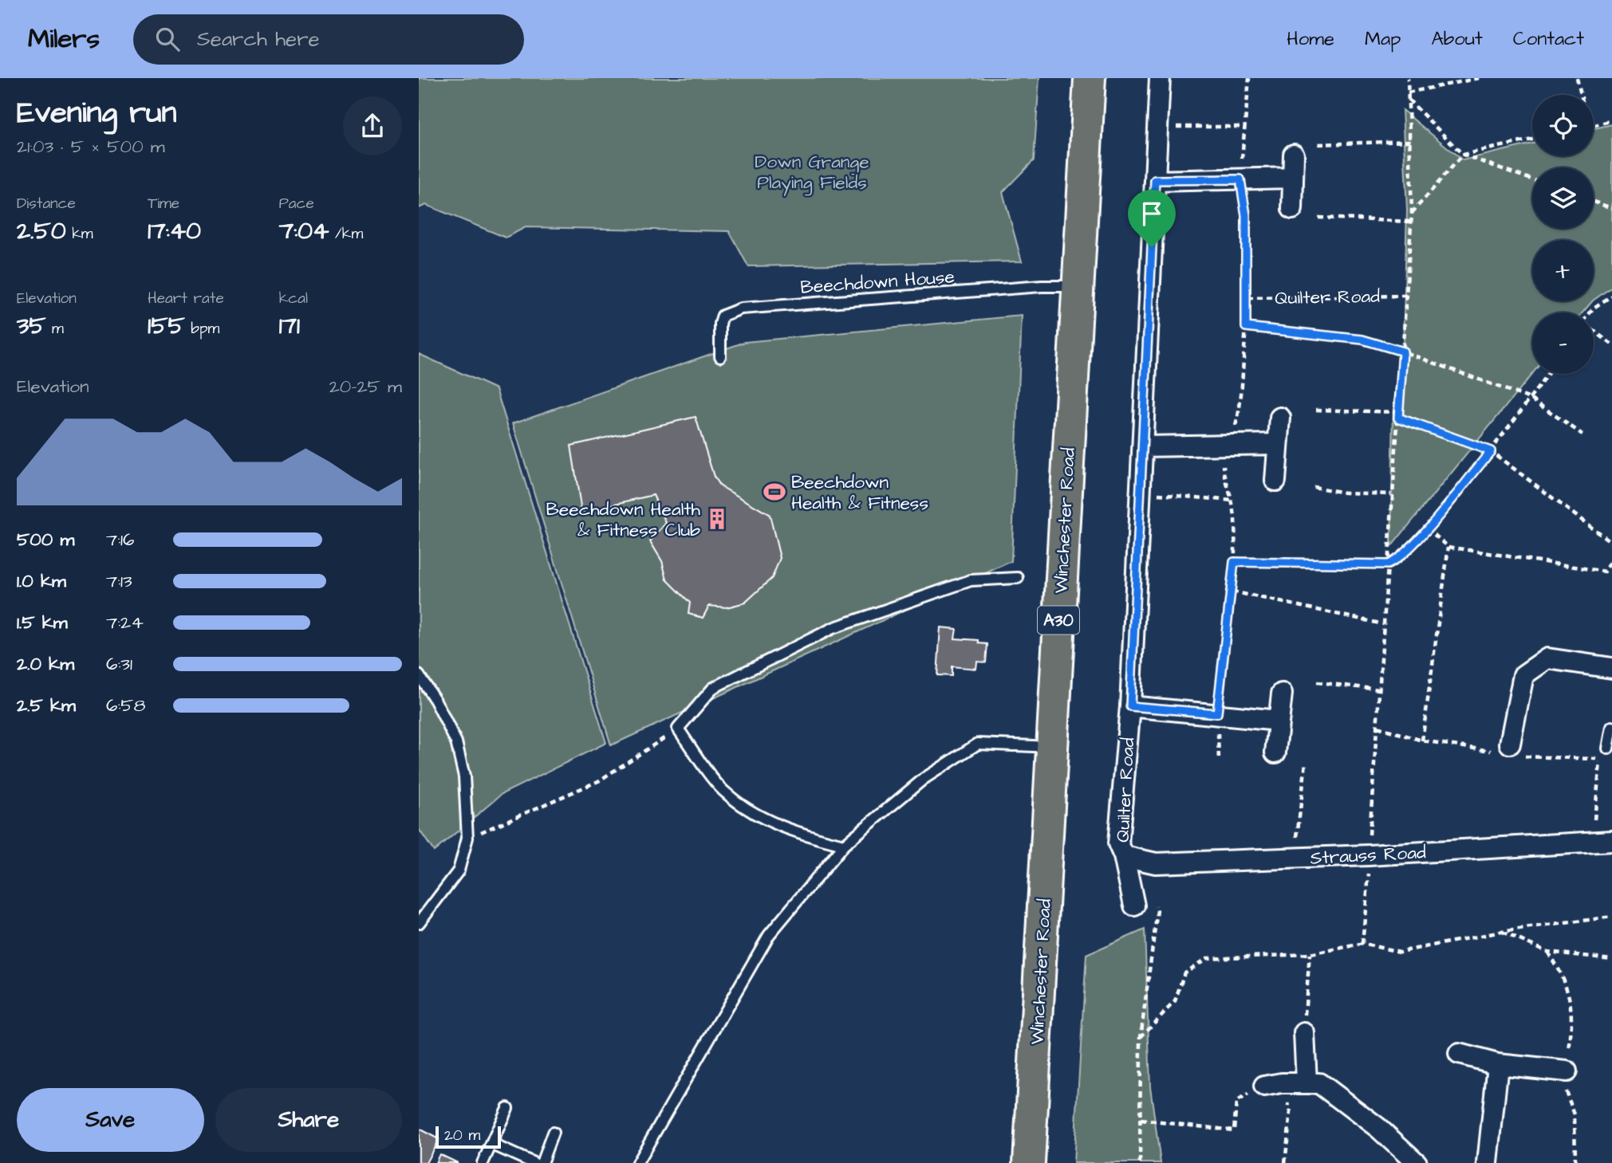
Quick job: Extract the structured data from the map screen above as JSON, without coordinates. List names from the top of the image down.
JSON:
{
  "streets": {
    "main road": ["Winchester Road", "A30"],
    "street": ["Quilter Road", "Strauss Road"],
    "lane": ["Beechdown House"]
  },
  "crossings": [
    ["Beechdown House", "Winchester Road"],
    ["Quilter Road", "Strauss Road"]
  ],
  "parks": ["Down Grange Playing Fields"],
  "places": {
    "sports": ["Beechdown Health & Fitness"],
    "building": ["Beechdown Health & Fitness Club"]
  },
  "scale_bar": "20 m",
  "page": {
    "header": "Milers",
    "search": "Search here",
    "nav": [
      "Home",
      "Map",
      "About",
      "Contact"
    ],
    "heading": ["Evening run", "21:03 · 5 × 500 m"],
    "map_buttons": ["+", "−"],
    "stats": [
      ["Distance", "2.50 km"],
      ["Time", "17:40"],
      ["Pace", "7:04 /km"],
      ["Elevation", "35 m"],
      ["Heart rate", "155 bpm"],
      ["kcal", "171"]
    ],
    "chart": ["Elevation", "20–25 m"],
    "list": [
      {
        "name": "500 m",
        "note": "7:16"
      },
      {
        "name": "1.0 km",
        "note": "7:13"
      },
      {
        "name": "1.5 km",
        "note": "7:24"
      },
      {
        "name": "2.0 km",
        "note": "6:31"
      },
      {
        "name": "2.5 km",
        "note": "6:58"
      }
    ],
    "buttons": ["Save", "Share"],
    "scale": "20 m"
  }
}
